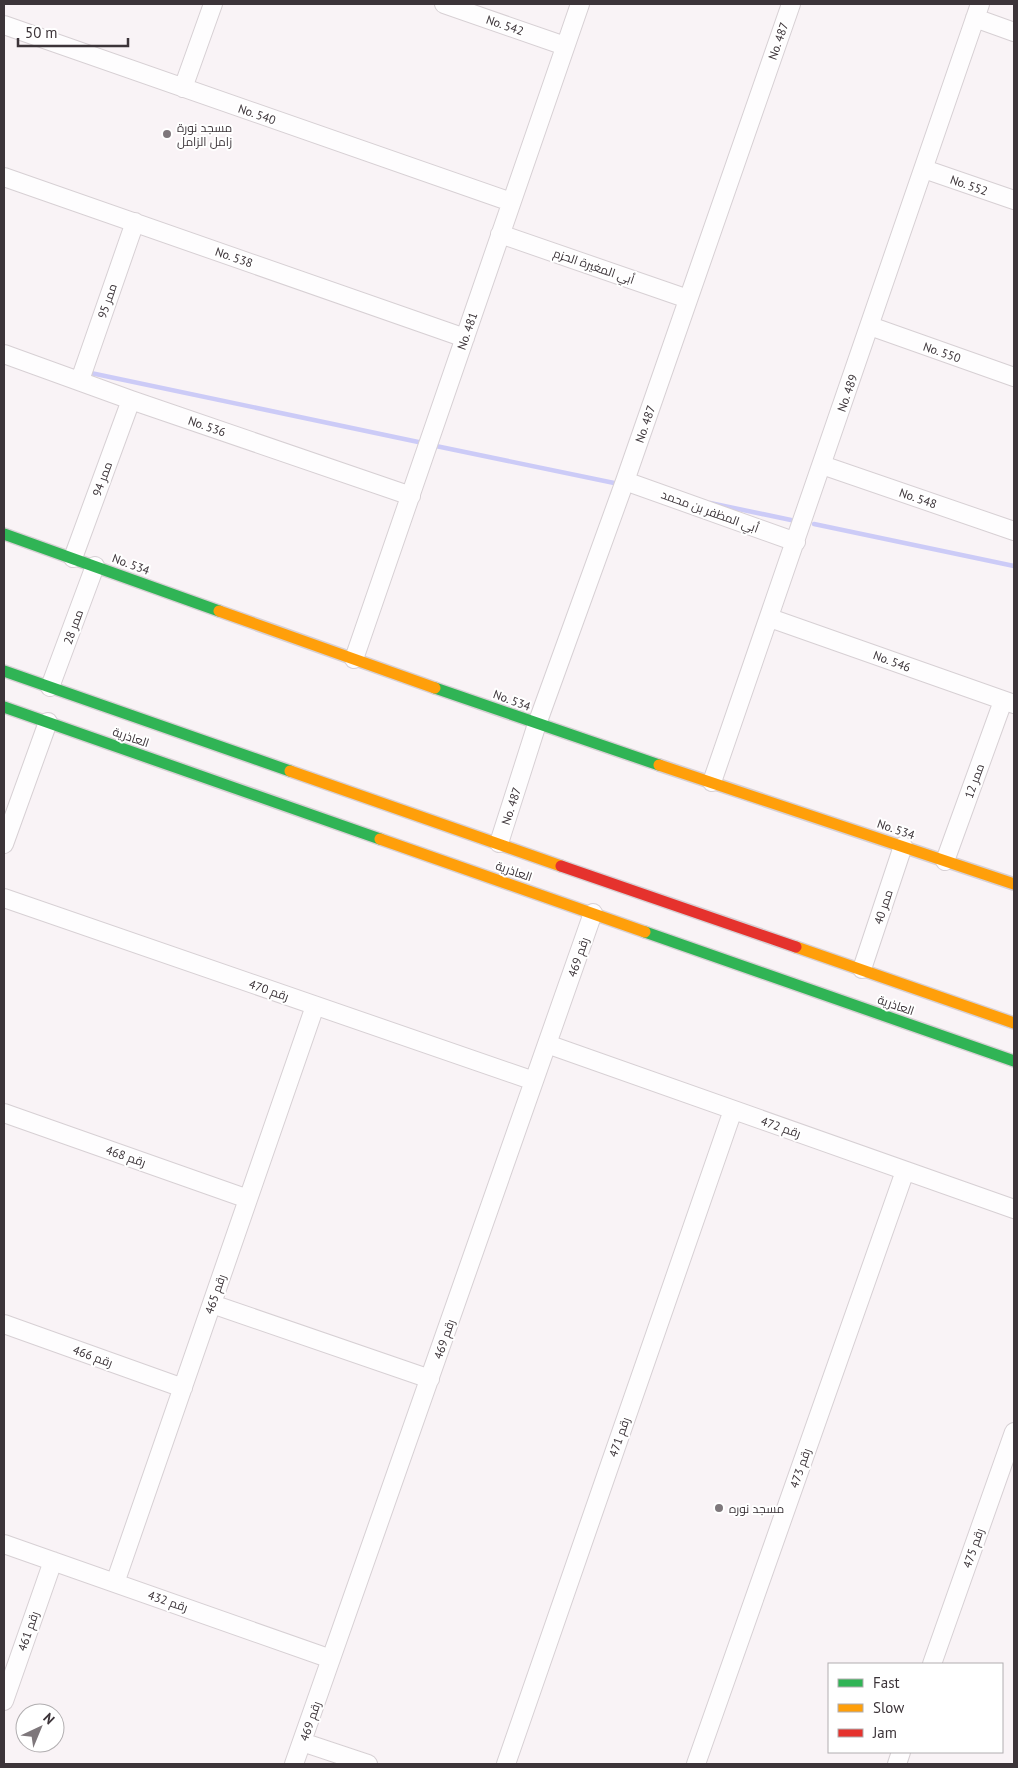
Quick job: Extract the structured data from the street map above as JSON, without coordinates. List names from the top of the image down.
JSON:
{
  "streets": {
    "street": [
      "No. 542",
      "No. 487",
      "No. 540",
      "No. 552",
      "No. 538",
      "أبي المغيرة الحزم",
      "ممر 95",
      "No. 481",
      "No. 550",
      "No. 489",
      "No. 536",
      "ممر 94",
      "No. 548",
      "أبي المظفر بن محمد",
      "No. 534",
      "ممر 28",
      "No. 546",
      "العاذرية",
      "ممر 12",
      "ممر 40",
      "رقم 469",
      "رقم 470",
      "رقم 472",
      "رقم 468",
      "رقم 465",
      "رقم 466",
      "رقم 471",
      "رقم 473",
      "رقم 475",
      "رقم 432",
      "رقم 461"
    ]
  },
  "crossings": [
    ["No. 542", "No. 481"],
    ["No. 487", "أبي المغيرة الحزم"],
    ["No. 487", "أبي المظفر بن محمد"],
    ["No. 487", "No. 534"],
    ["No. 487", "العاذرية"],
    ["No. 540", "No. 481"],
    ["No. 552", "No. 489"],
    ["No. 538", "ممر 95"],
    ["No. 538", "No. 481"],
    ["أبي المغيرة الحزم", "No. 481"],
    ["ممر 95", "No. 536"],
    ["No. 481", "No. 536"],
    ["No. 481", "No. 534"],
    ["No. 550", "No. 489"],
    ["No. 489", "No. 548"],
    ["No. 489", "أبي المظفر بن محمد"],
    ["No. 489", "No. 534"],
    ["No. 489", "No. 546"],
    ["No. 536", "ممر 94"],
    ["ممر 94", "No. 534"],
    ["No. 534", "ممر 28"],
    ["No. 534", "ممر 12"],
    ["No. 534", "ممر 40"],
    ["ممر 28", "العاذرية"],
    ["No. 546", "ممر 12"],
    ["العاذرية", "ممر 40"],
    ["العاذرية", "رقم 469"],
    ["رقم 469", "رقم 470"],
    ["رقم 469", "رقم 472"],
    ["رقم 469", "رقم 432"],
    ["رقم 470", "رقم 465"],
    ["رقم 472", "رقم 471"],
    ["رقم 472", "رقم 473"],
    ["رقم 468", "رقم 465"],
    ["رقم 465", "رقم 466"],
    ["رقم 465", "رقم 432"],
    ["رقم 432", "رقم 461"]
  ],
  "places": ["مسجد نورة زامل الزامل", "مسجد نوره"],
  "legend": ["Fast", "Slow", "Jam"],
  "scale_bar": "50 m",
  "north": "top right"
}
